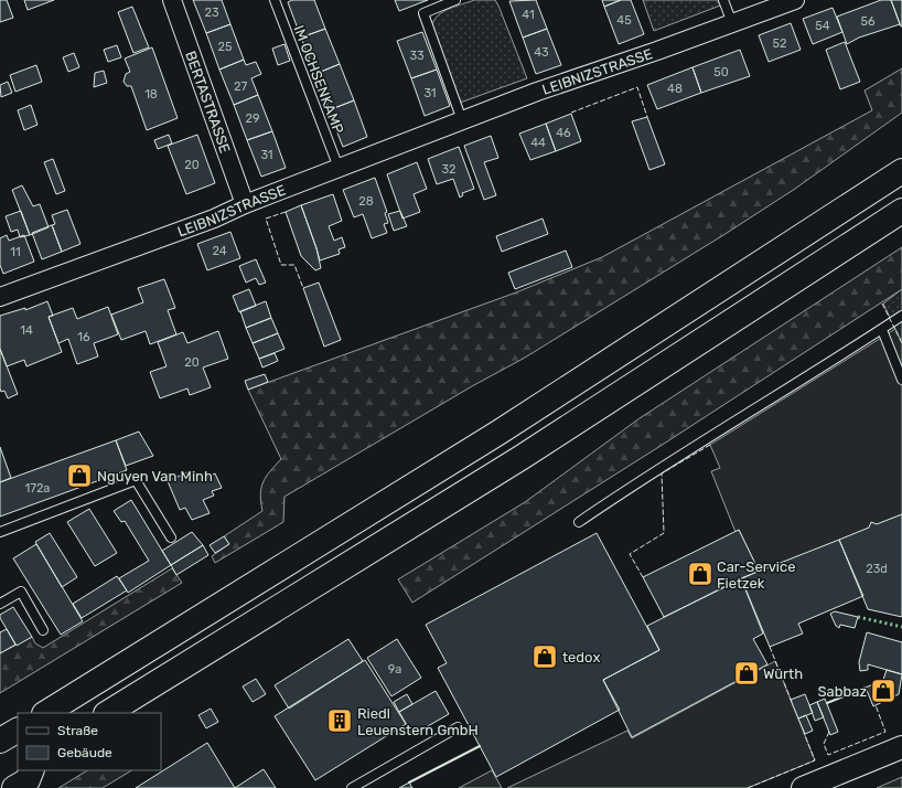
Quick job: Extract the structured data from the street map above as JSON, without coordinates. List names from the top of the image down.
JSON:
{
  "streets": {
    "street": ["LEIBNIZSTRASSE", "BERTASTRASSE"],
    "lane": ["IM OCHSENKAMP"]
  },
  "crossings": [
    ["LEIBNIZSTRASSE", "IM OCHSENKAMP"],
    ["LEIBNIZSTRASSE", "BERTASTRASSE"]
  ],
  "places": {
    "shop": [
      "Nguyen Van Minh",
      "Car-Service Fietzek",
      "tedox",
      "Würth",
      "Sabbaz"
    ],
    "building": ["Riedl Leuenstern GmbH"]
  },
  "house_numbers": [
    "23",
    "41",
    "45",
    "56",
    "54",
    "52",
    "25",
    "43",
    "33",
    "50",
    "27",
    "48",
    "31",
    "18",
    "29",
    "46",
    "44",
    "31",
    "20",
    "32",
    "28",
    "24",
    "11",
    "14",
    "16",
    "20",
    "172a",
    "23d",
    "9a"
  ],
  "legend": ["Straße", "Gebäude"]
}
